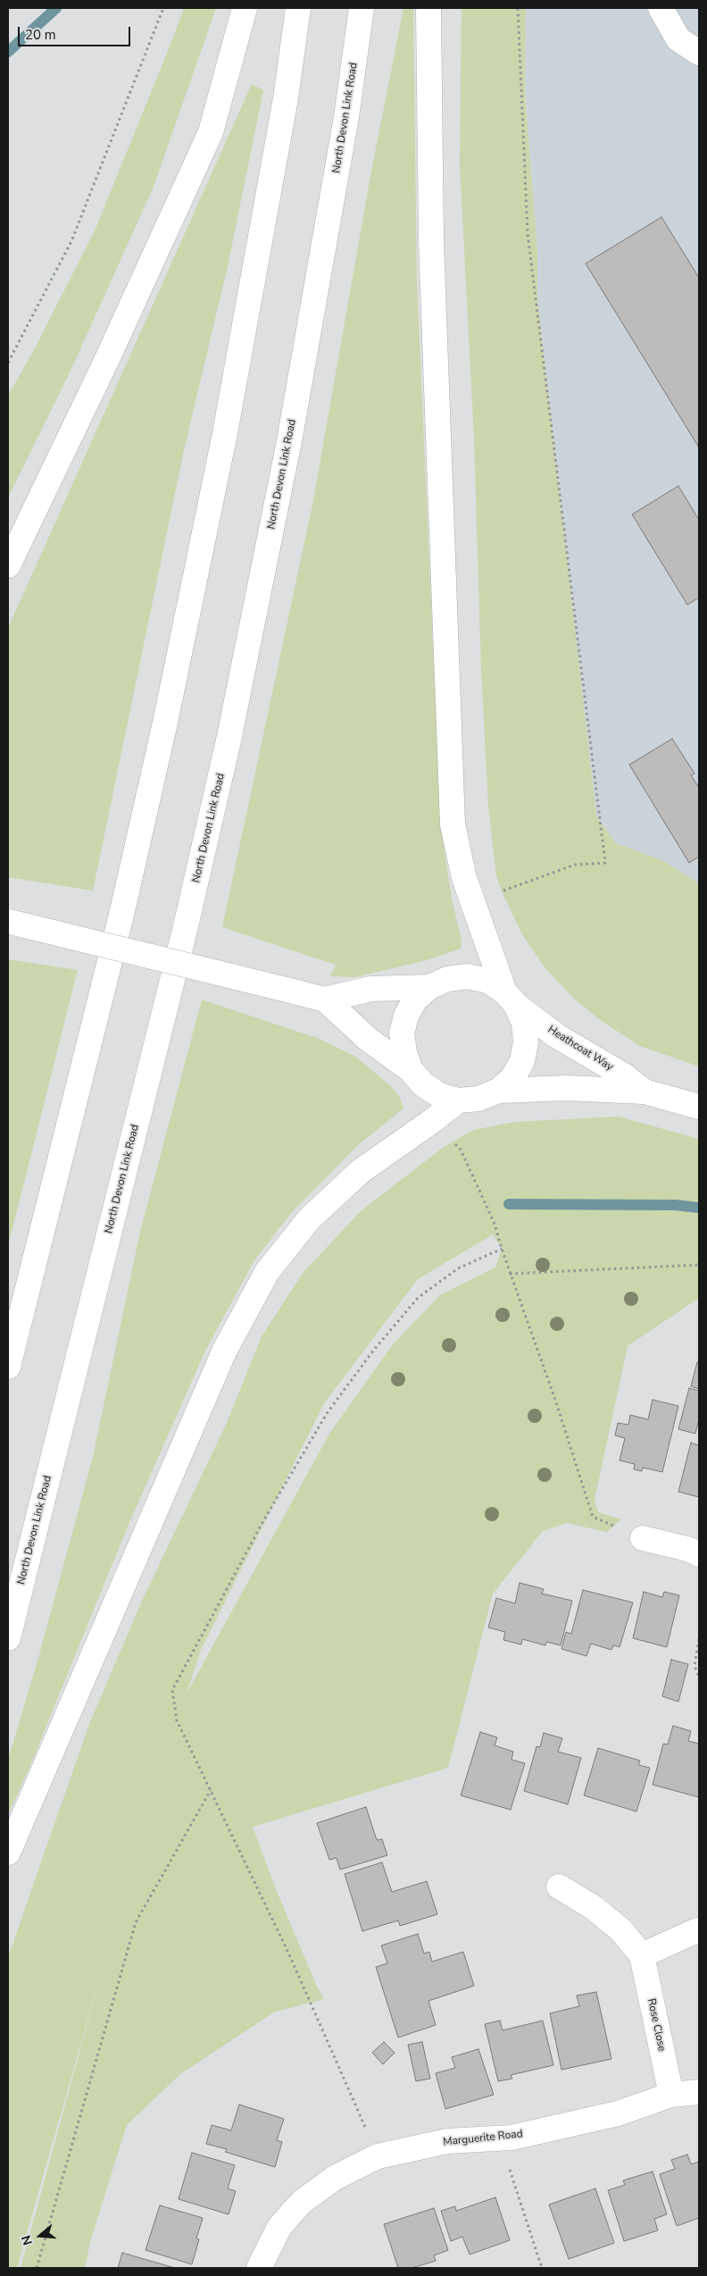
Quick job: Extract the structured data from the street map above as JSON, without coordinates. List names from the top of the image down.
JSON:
{
  "streets": {
    "main road": [
      "North Devon Link Road",
      "Heathcoat Way",
      "Rose Close",
      "Marguerite Road"
    ]
  },
  "crossings": [
    ["Rose Close", "Marguerite Road"]
  ],
  "scale_bar": "20 m",
  "north": "left"
}
